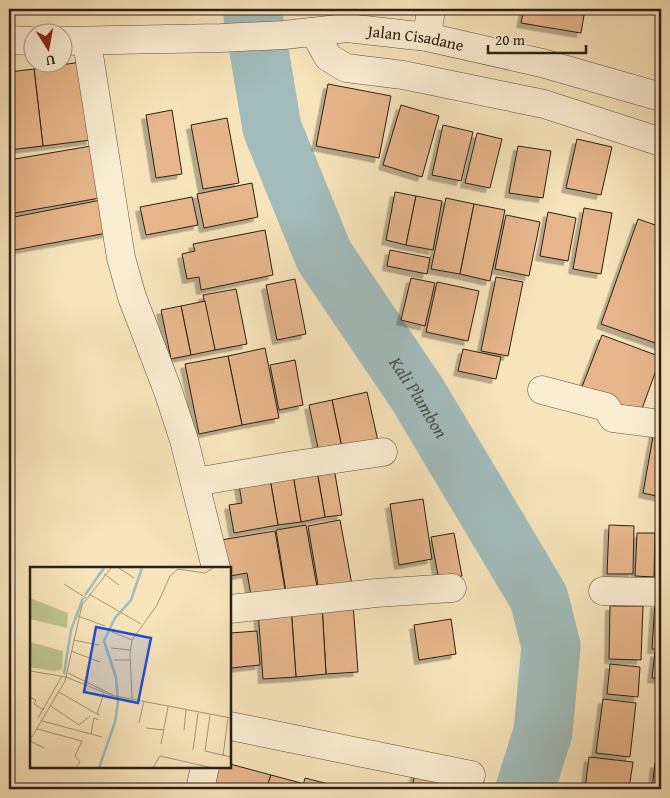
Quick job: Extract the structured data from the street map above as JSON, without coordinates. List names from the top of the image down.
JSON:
{
  "streets": {
    "street": ["Jalan Cisadane"]
  },
  "water": ["Kali Plumbon"],
  "scale_bar": "20 m",
  "north": "bottom"
}
